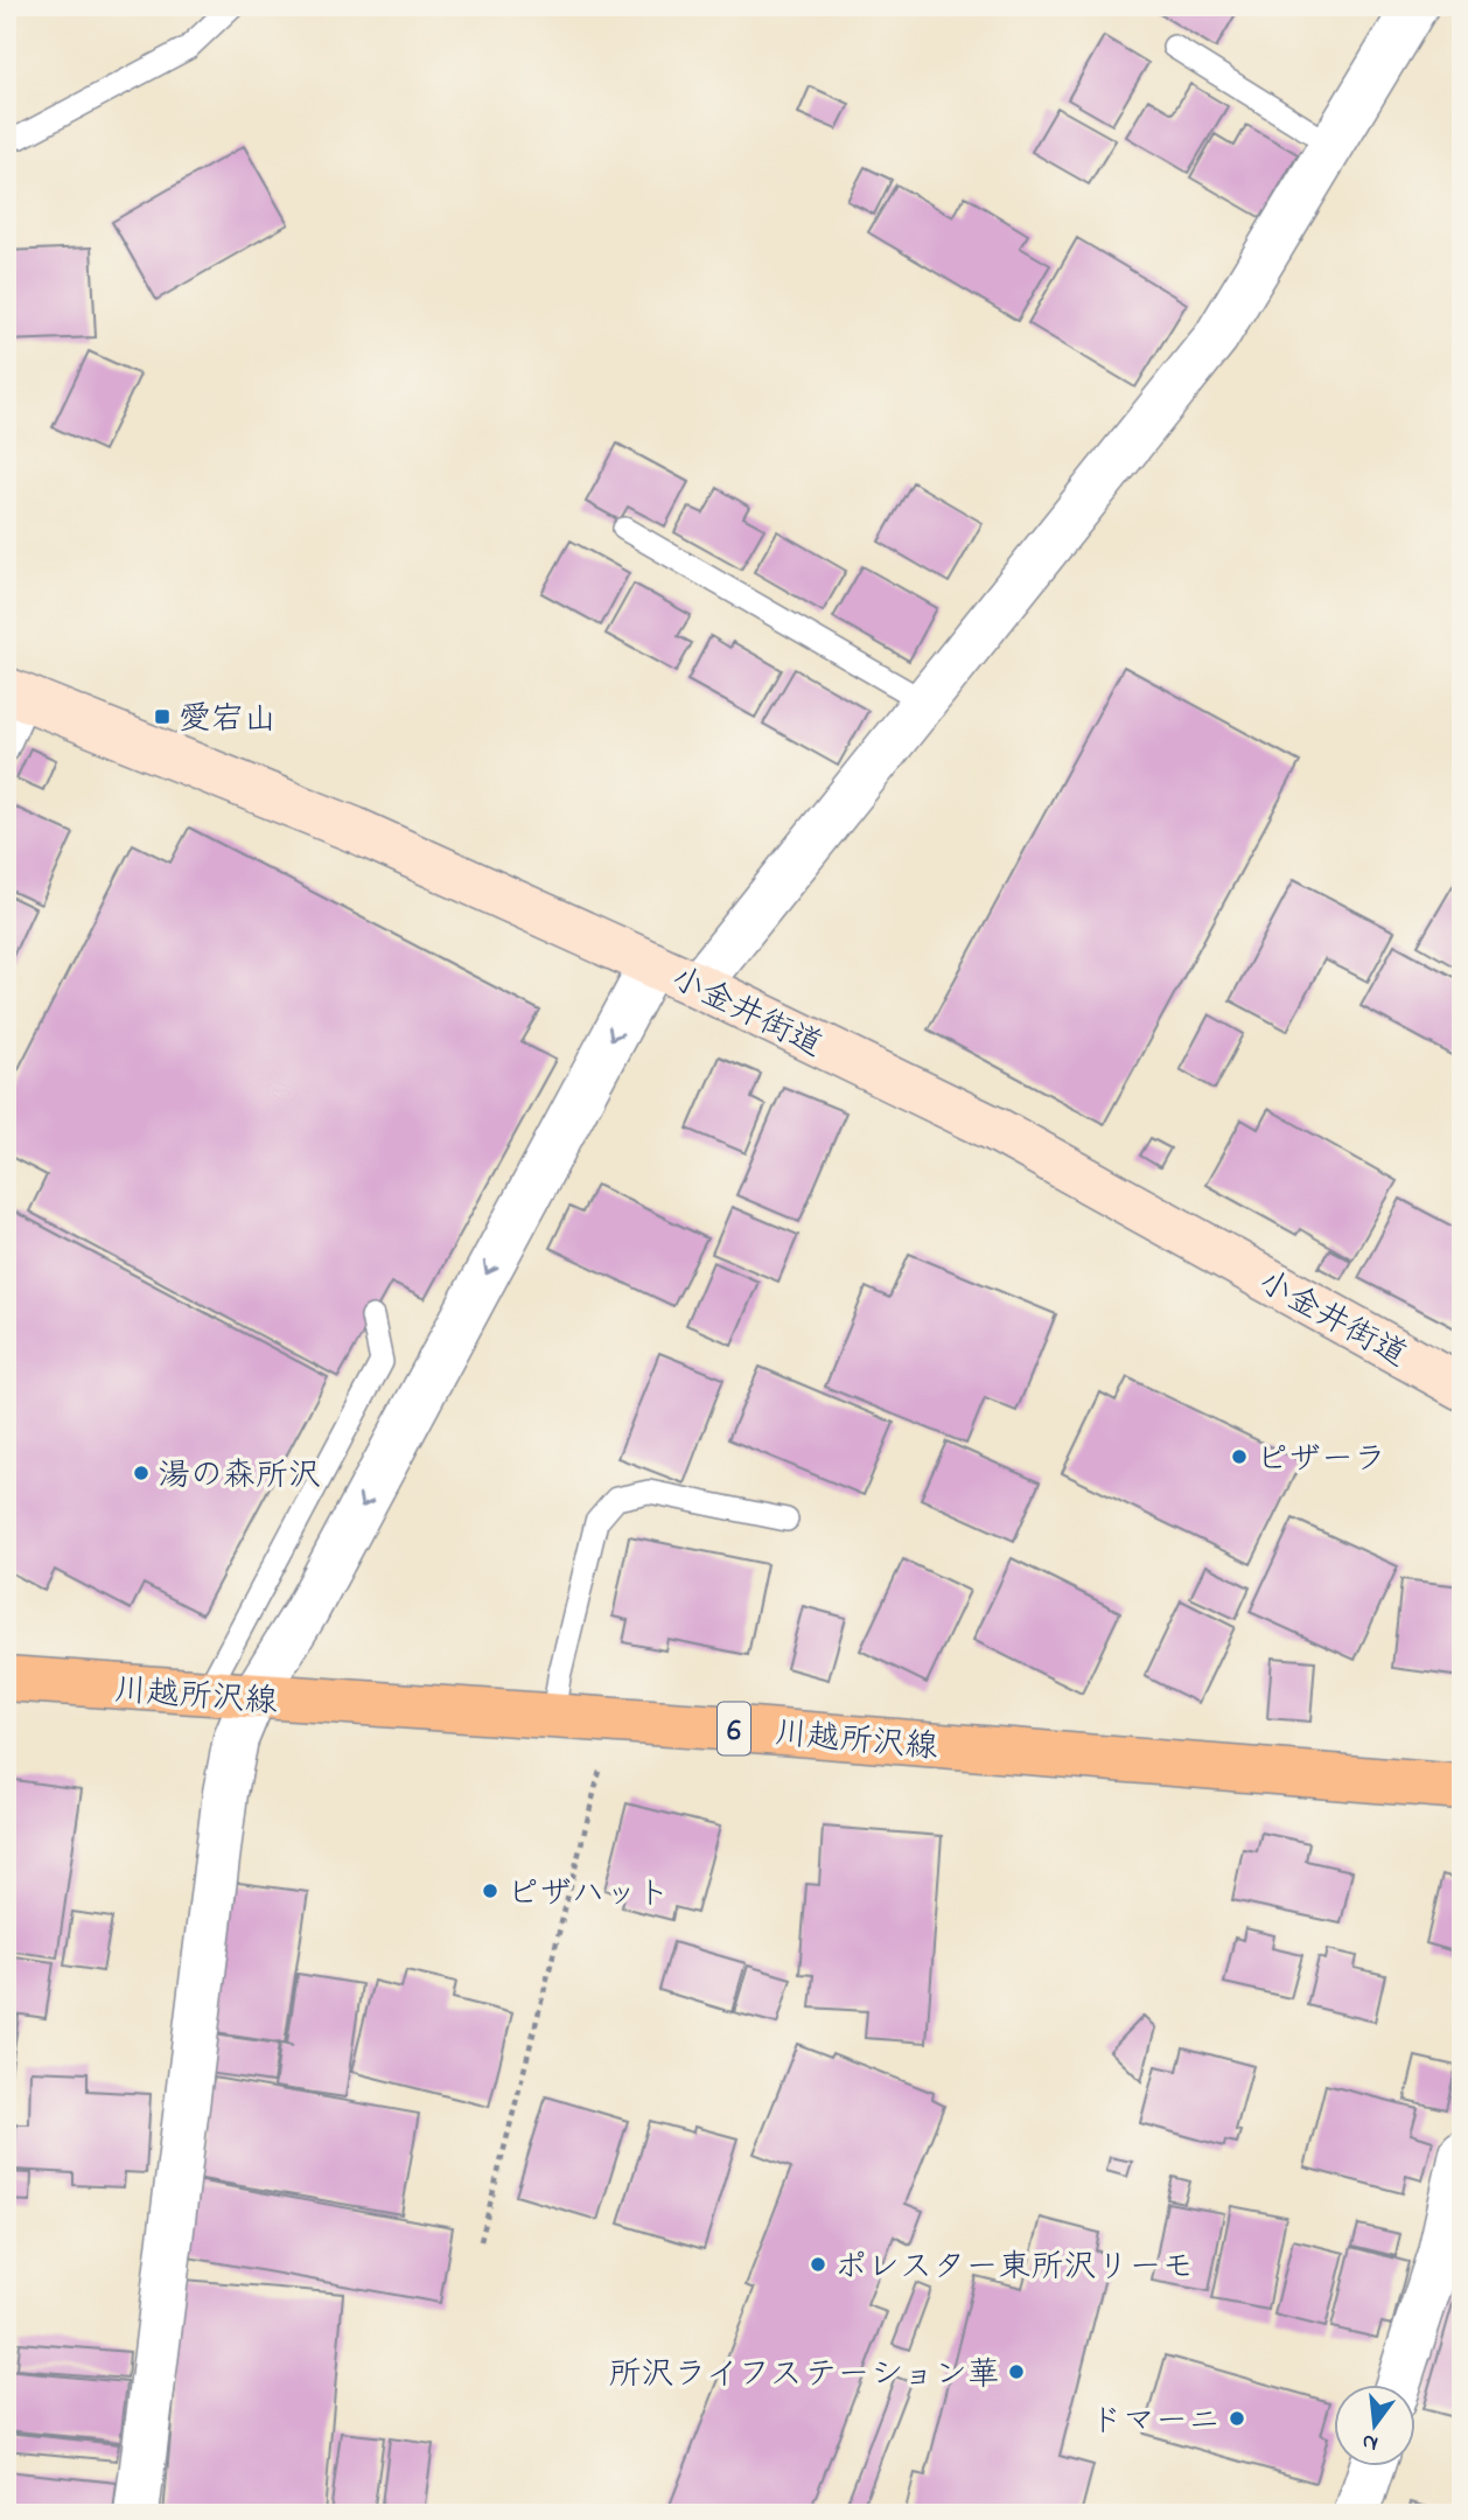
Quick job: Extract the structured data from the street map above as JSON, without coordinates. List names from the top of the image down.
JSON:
{
  "streets": {
    "main road": ["川越所沢線", "6"],
    "street": ["小金井街道"]
  },
  "places": {
    "transit": ["愛宕山"],
    "other": [
      "ピザーラ",
      "湯の森所沢",
      "ピザハット",
      "ポレスター東所沢リーモ",
      "所沢ライフステーション華",
      "ドマーニ"
    ]
  },
  "north": "bottom"
}
